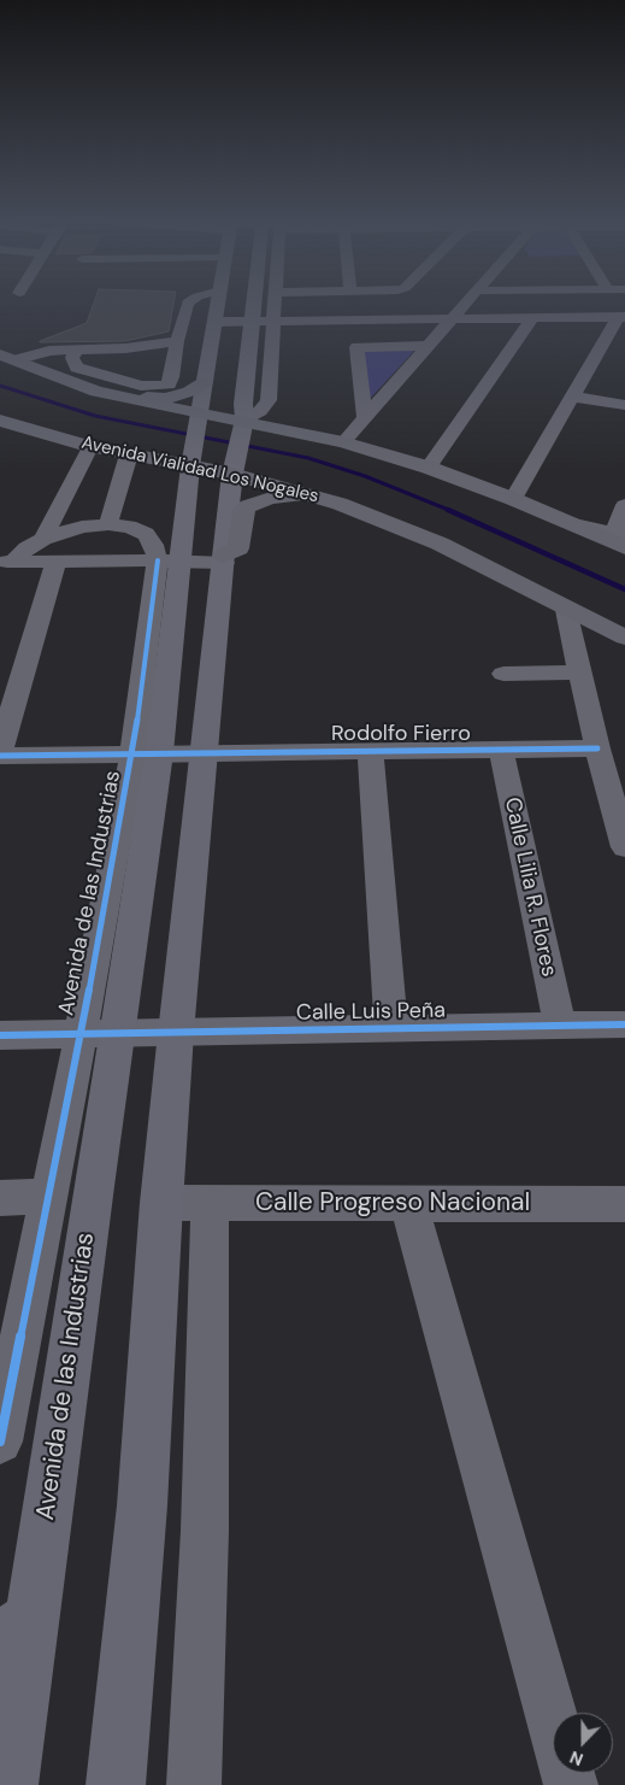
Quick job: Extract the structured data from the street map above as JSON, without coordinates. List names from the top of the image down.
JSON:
{
  "streets": {
    "highway": ["Avenida Vialidad Los Nogales"],
    "main road": ["Avenida de las Industrias"],
    "street": [
      "Rodolfo Fierro",
      "Calle Lilia R. Flores",
      "Calle Luis Peña",
      "Calle Progreso Nacional"
    ]
  },
  "crossings": [
    ["Avenida Vialidad Los Nogales", "Avenida de las Industrias"],
    ["Rodolfo Fierro", "Calle Lilia R. Flores"],
    ["Calle Lilia R. Flores", "Calle Luis Peña"],
    ["Avenida de las Industrias", "Calle Luis Peña"]
  ],
  "north": "bottom"
}
